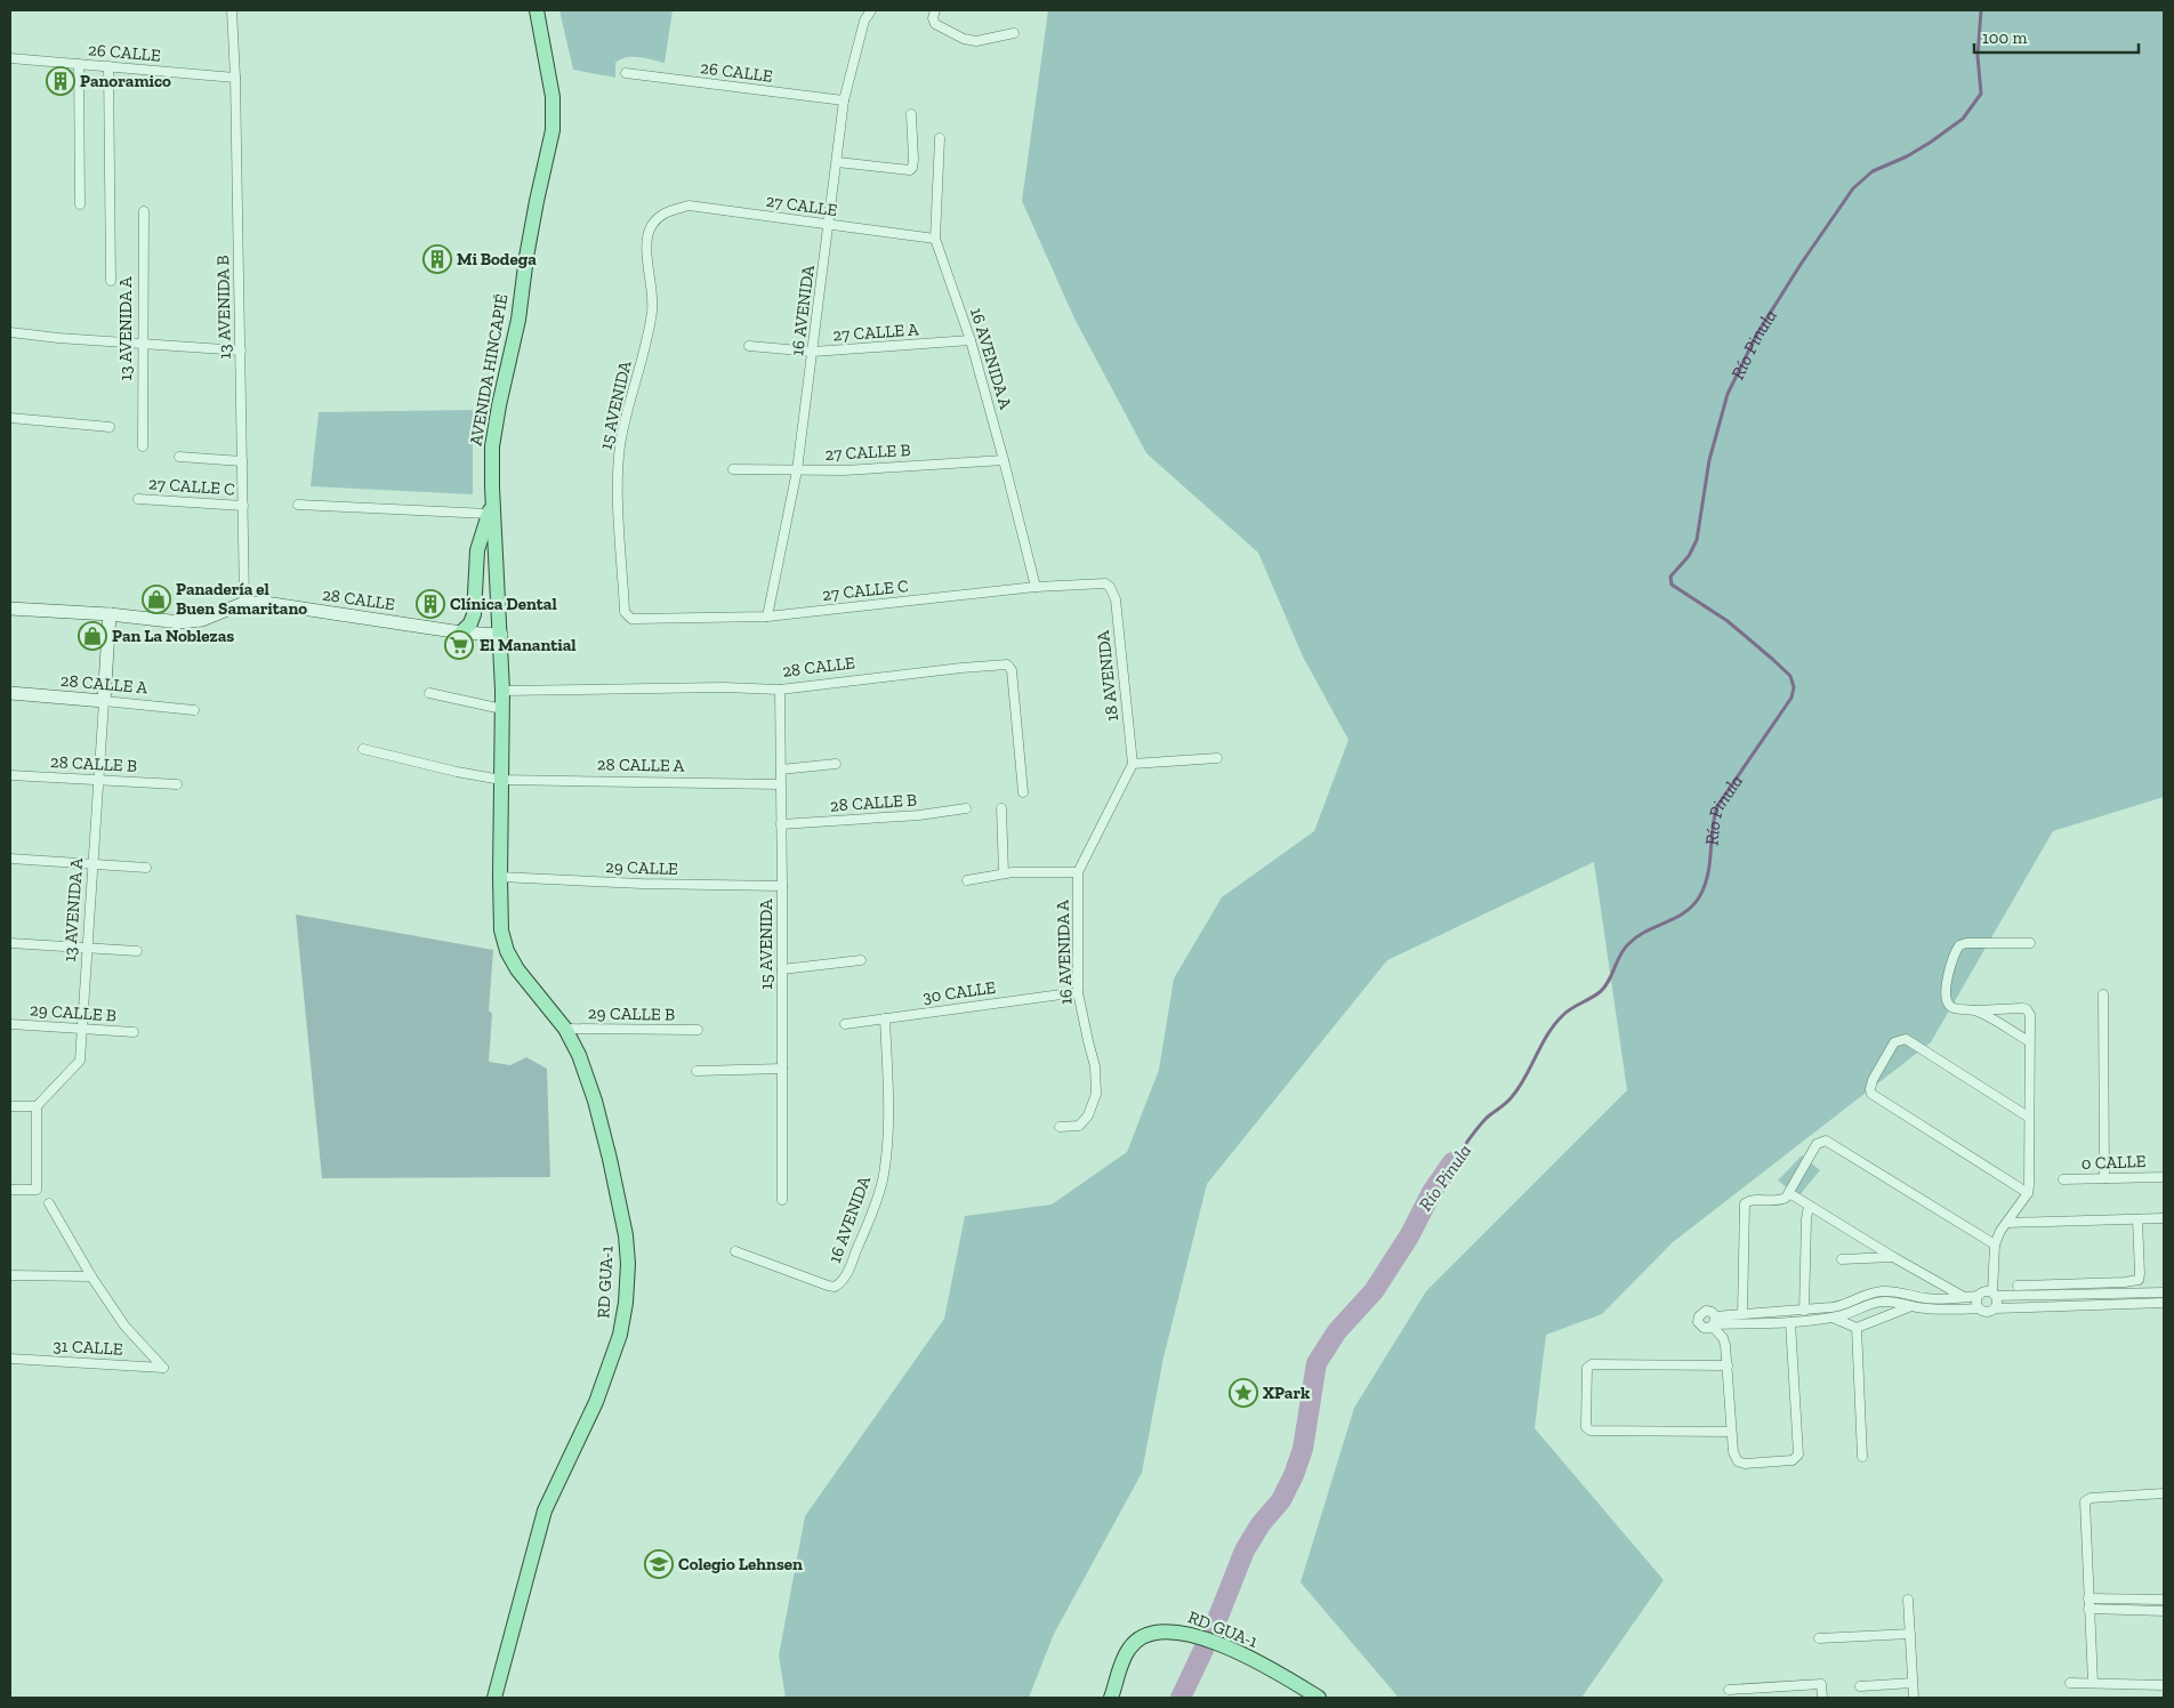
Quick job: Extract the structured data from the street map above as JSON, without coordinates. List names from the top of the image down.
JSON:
{
  "streets": {
    "main road": [
      "13 AVENIDA A",
      "AVENIDA HINCAPIÉ",
      "28 CALLE",
      "28 CALLE A",
      "RD GUA-1"
    ],
    "street": [
      "26 CALLE",
      "27 CALLE",
      "13 AVENIDA B",
      "16 AVENIDA",
      "27 CALLE A",
      "16 AVENIDA A",
      "15 AVENIDA",
      "27 CALLE B",
      "27 CALLE C",
      "18 AVENIDA",
      "28 CALLE B",
      "29 CALLE",
      "30 CALLE",
      "29 CALLE B",
      "0 CALLE",
      "31 CALLE"
    ]
  },
  "crossings": [
    ["26 CALLE", "13 AVENIDA B"],
    ["26 CALLE", "16 AVENIDA"],
    ["26 CALLE", "13 AVENIDA A"],
    ["27 CALLE", "16 AVENIDA"],
    ["27 CALLE", "16 AVENIDA A"],
    ["27 CALLE", "15 AVENIDA"],
    ["13 AVENIDA B", "27 CALLE C"],
    ["13 AVENIDA B", "28 CALLE"],
    ["16 AVENIDA", "27 CALLE A"],
    ["16 AVENIDA", "27 CALLE B"],
    ["16 AVENIDA", "27 CALLE C"],
    ["16 AVENIDA", "30 CALLE"],
    ["13 AVENIDA A", "28 CALLE"],
    ["13 AVENIDA A", "28 CALLE A"],
    ["13 AVENIDA A", "28 CALLE B"],
    ["13 AVENIDA A", "29 CALLE B"],
    ["27 CALLE A", "16 AVENIDA A"],
    ["16 AVENIDA A", "27 CALLE B"],
    ["16 AVENIDA A", "27 CALLE C"],
    ["16 AVENIDA A", "18 AVENIDA"],
    ["16 AVENIDA A", "30 CALLE"],
    ["AVENIDA HINCAPIÉ", "28 CALLE"],
    ["AVENIDA HINCAPIÉ", "28 CALLE A"],
    ["AVENIDA HINCAPIÉ", "29 CALLE"],
    ["AVENIDA HINCAPIÉ", "RD GUA-1"],
    ["15 AVENIDA", "27 CALLE C"],
    ["15 AVENIDA", "28 CALLE"],
    ["15 AVENIDA", "28 CALLE A"],
    ["15 AVENIDA", "28 CALLE B"],
    ["15 AVENIDA", "29 CALLE"],
    ["27 CALLE C", "18 AVENIDA"],
    ["29 CALLE", "RD GUA-1"],
    ["29 CALLE B", "RD GUA-1"]
  ],
  "water": ["Río Pinula"],
  "places": {
    "building": ["Panoramico", "Mi Bodega", "Clínica Dental"],
    "shop": ["Panadería el Buen Samaritano", "Pan La Noblezas"],
    "supermarket": ["El Manantial"],
    "place": ["XPark"],
    "school or university": ["Colegio Lehnsen"]
  },
  "scale_bar": "100 m"
}
